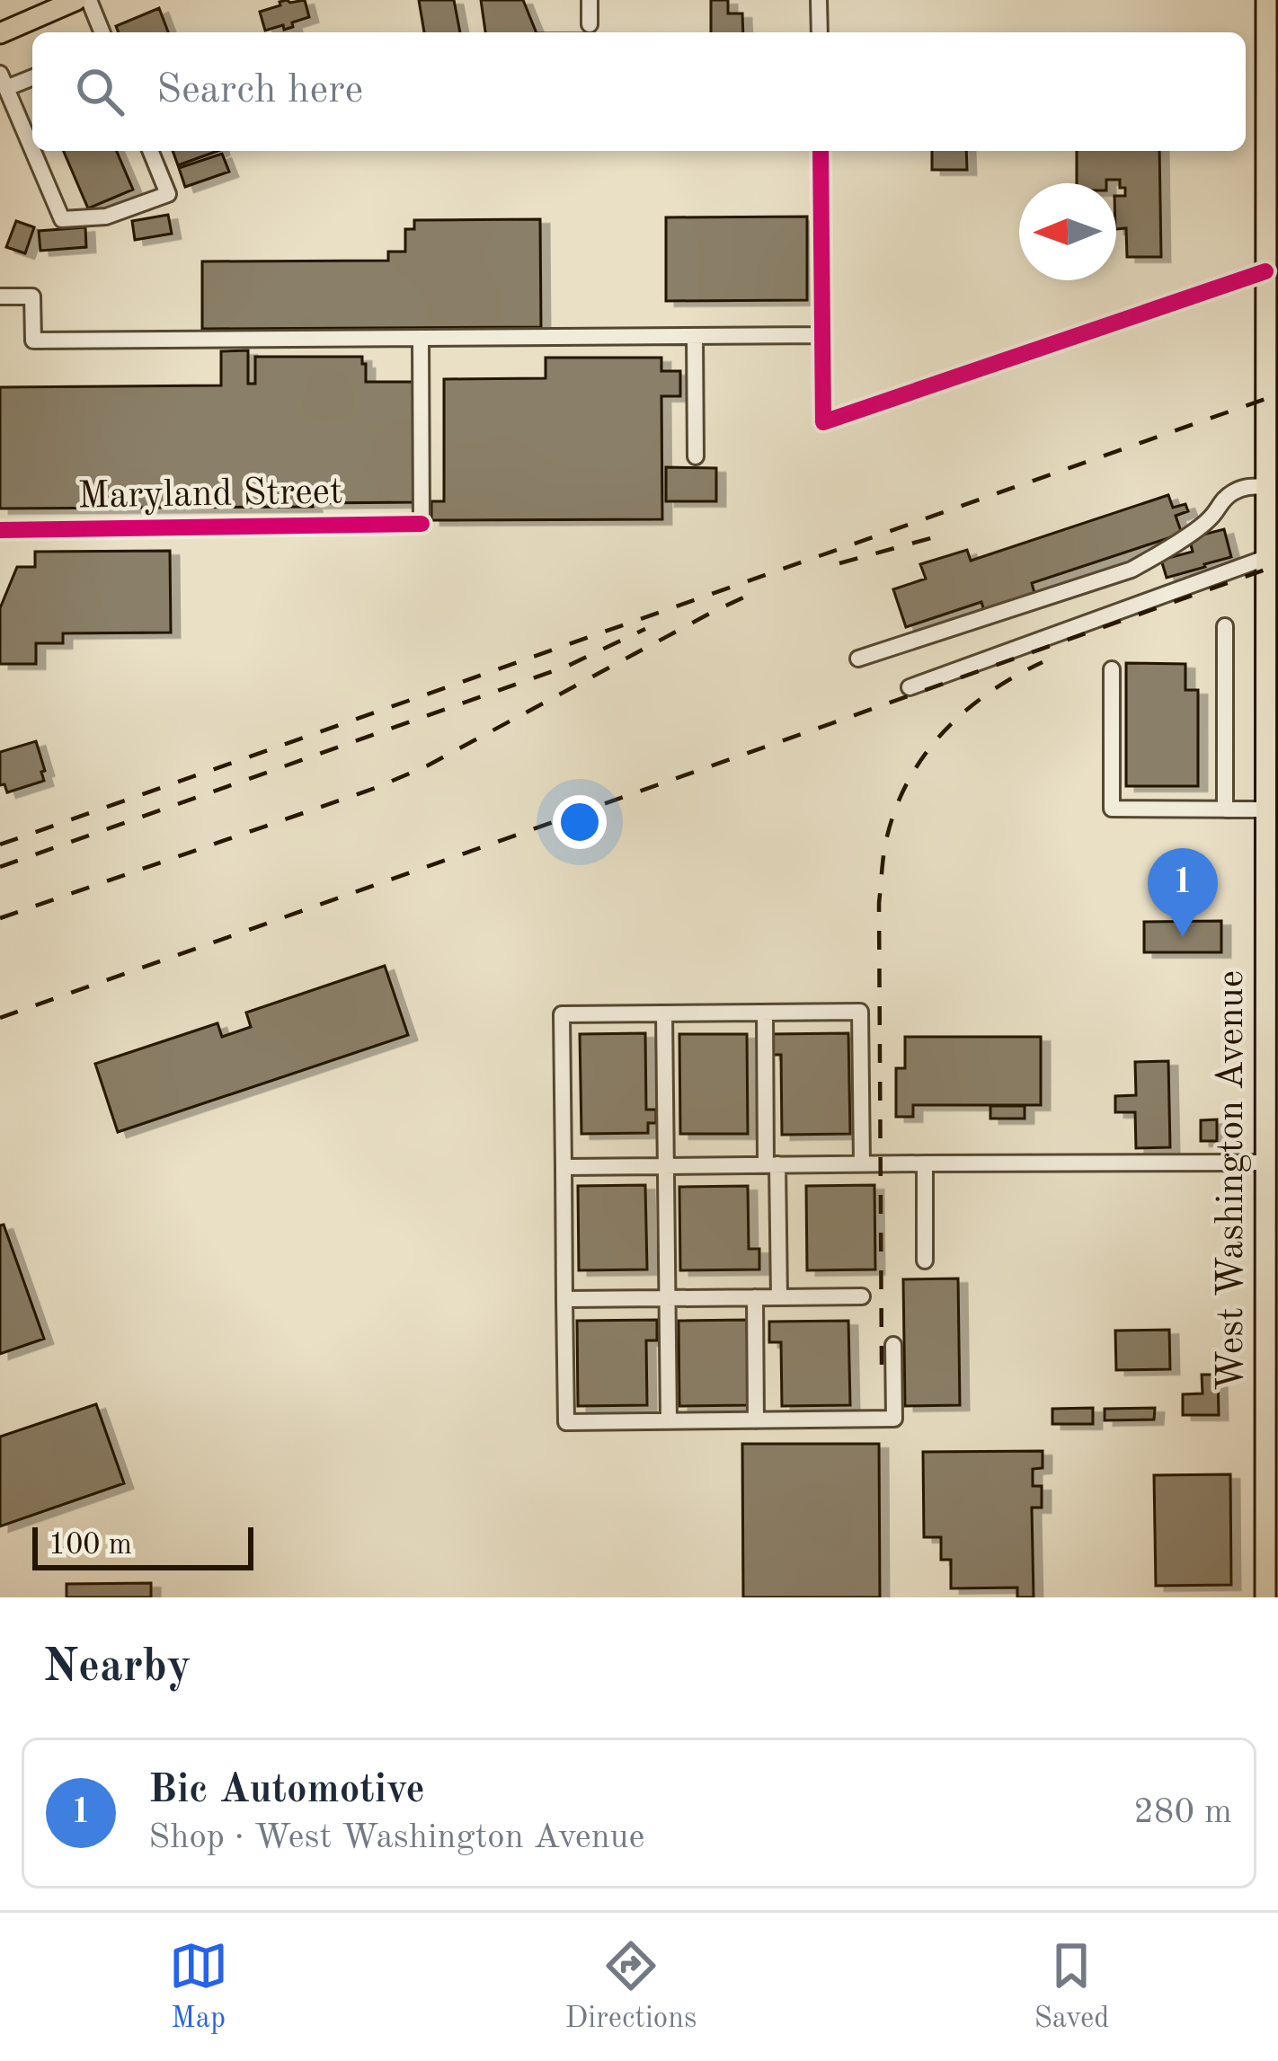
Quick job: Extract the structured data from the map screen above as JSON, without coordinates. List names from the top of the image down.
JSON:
{
  "streets": {
    "main road": ["West Washington Avenue"],
    "street": ["Maryland Street"]
  },
  "scale_bar": "100 m",
  "north": "left",
  "page": {
    "search": "Search here",
    "pins": "1",
    "scale": "100 m",
    "heading": "Nearby",
    "list": [
      {
        "mark": "1",
        "name": "Bic Automotive",
        "note": "Shop · West Washington Avenue",
        "value": "280 m"
      }
    ],
    "nav": ["Map", "Directions", "Saved"]
  }
}
